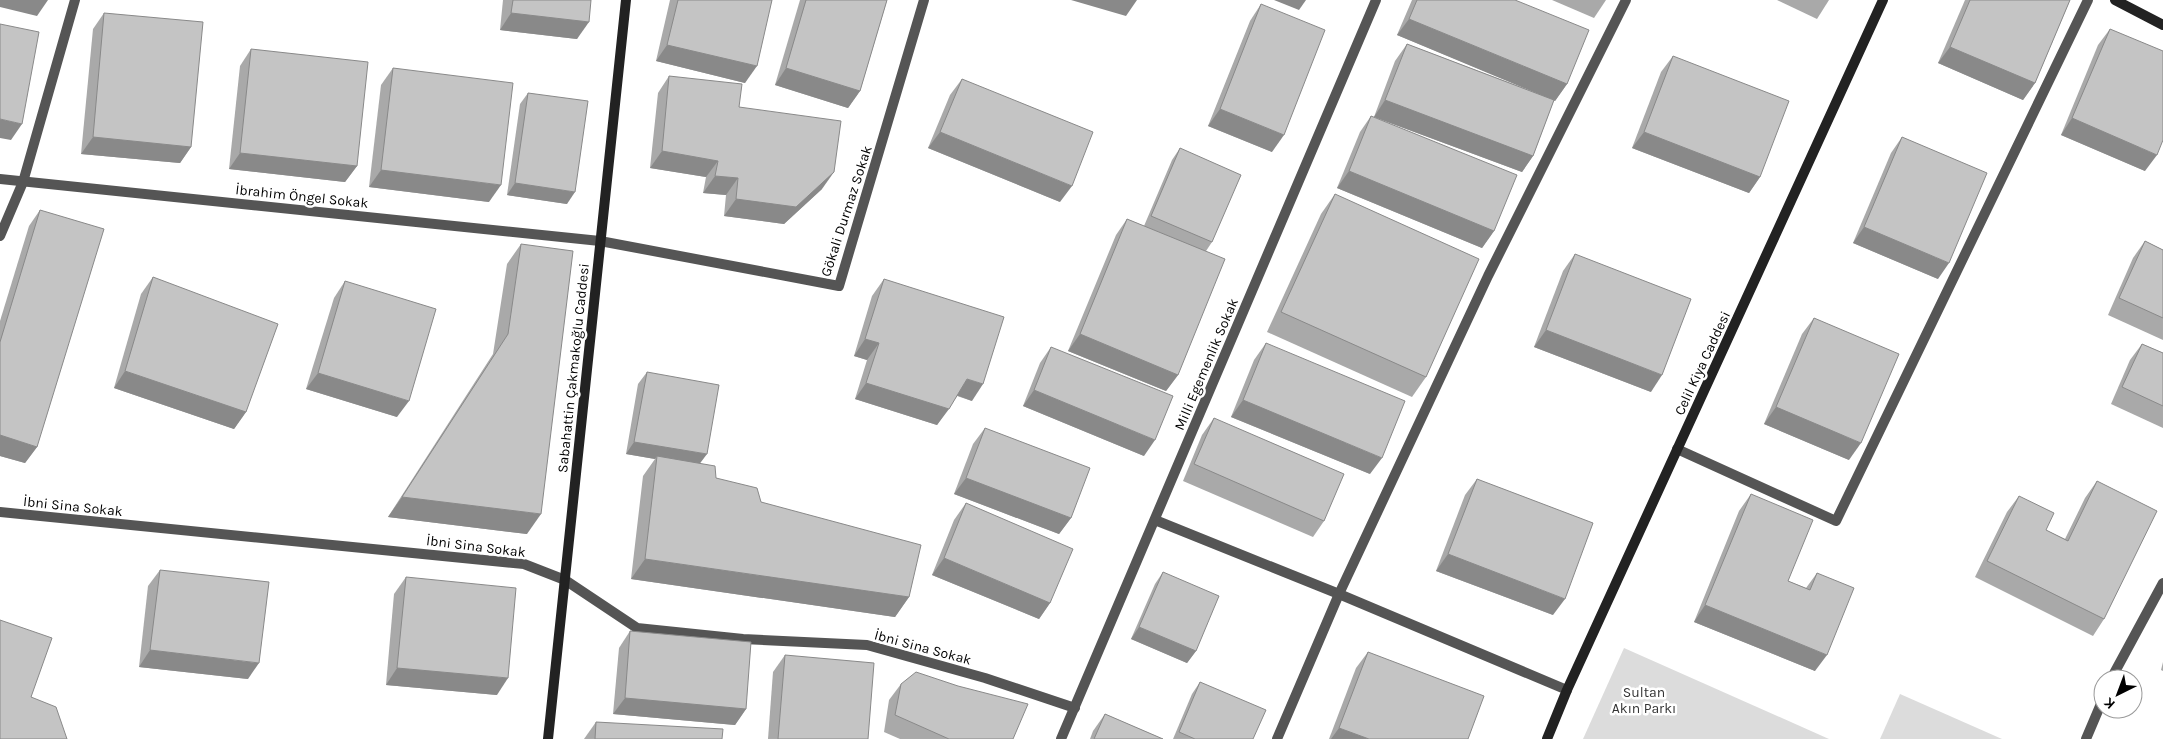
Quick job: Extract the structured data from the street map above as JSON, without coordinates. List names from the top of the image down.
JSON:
{
  "streets": {
    "street": [
      "İbrahim Öngel Sokak",
      "Gökali Durmaz Sokak",
      "Celil Kiya Caddesi",
      "Milli Egemenlik Sokak",
      "Sabahattin Çakmakoğlu Caddesi",
      "İbni Sina Sokak"
    ]
  },
  "crossings": [
    ["İbrahim Öngel Sokak", "Gökali Durmaz Sokak"],
    ["İbrahim Öngel Sokak", "Sabahattin Çakmakoğlu Caddesi"],
    ["Gökali Durmaz Sokak", "Sabahattin Çakmakoğlu Caddesi"],
    ["Milli Egemenlik Sokak", "İbni Sina Sokak"],
    ["Sabahattin Çakmakoğlu Caddesi", "İbni Sina Sokak"]
  ],
  "parks": ["Sultan Akın Parkı"],
  "north": "bottom left"
}
